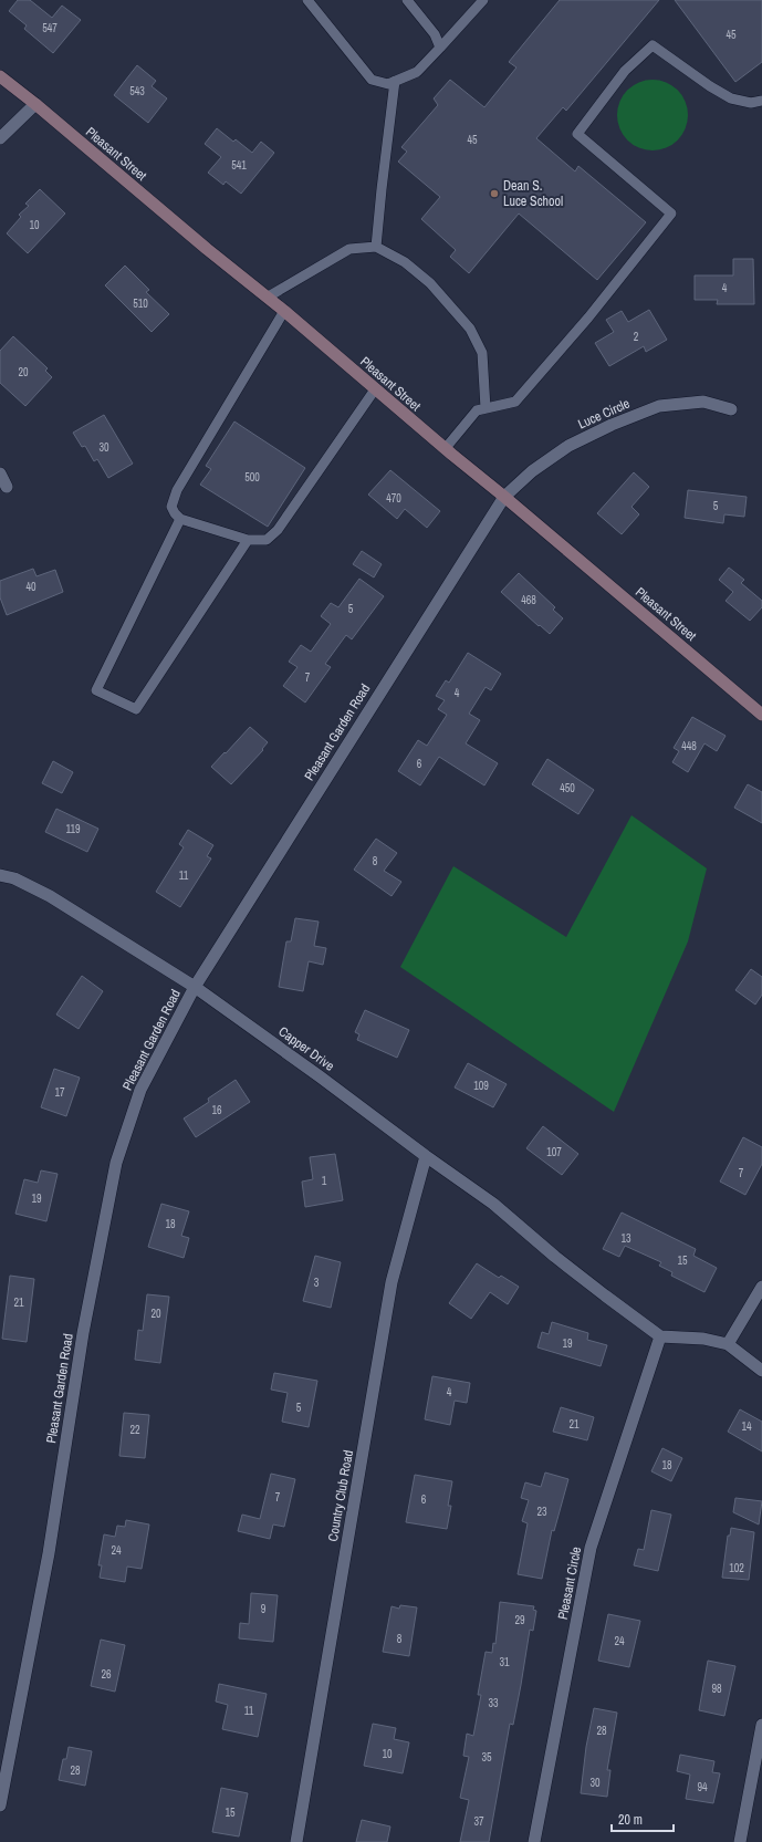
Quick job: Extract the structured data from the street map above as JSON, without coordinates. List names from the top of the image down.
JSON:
{
  "streets": {
    "main road": ["Pleasant Street"],
    "street": [
      "Luce Circle",
      "Pleasant Garden Road",
      "Capper Drive",
      "Country Club Road",
      "Pleasant Circle"
    ]
  },
  "crossings": [
    ["Pleasant Street", "Luce Circle"],
    ["Pleasant Street", "Pleasant Garden Road"],
    ["Luce Circle", "Pleasant Garden Road"],
    ["Pleasant Garden Road", "Capper Drive"],
    ["Capper Drive", "Country Club Road"],
    ["Capper Drive", "Pleasant Circle"]
  ],
  "places": ["Dean S. Luce School"],
  "house_numbers": [
    "547",
    "45",
    "543",
    "45",
    "541",
    "10",
    "4",
    "510",
    "2",
    "20",
    "30",
    "500",
    "470",
    "5",
    "40",
    "468",
    "5",
    "7",
    "4",
    "448",
    "6",
    "450",
    "119",
    "8",
    "11",
    "109",
    "17",
    "16",
    "107",
    "7",
    "1",
    "19",
    "18",
    "13",
    "15",
    "3",
    "21",
    "20",
    "19",
    "4",
    "5",
    "21",
    "14",
    "22",
    "18",
    "7",
    "6",
    "23",
    "24",
    "102",
    "9",
    "29",
    "8",
    "24",
    "31",
    "26",
    "98",
    "33",
    "11",
    "28",
    "10",
    "35",
    "28",
    "30",
    "94",
    "15",
    "37"
  ],
  "scale_bar": "20 m"
}
